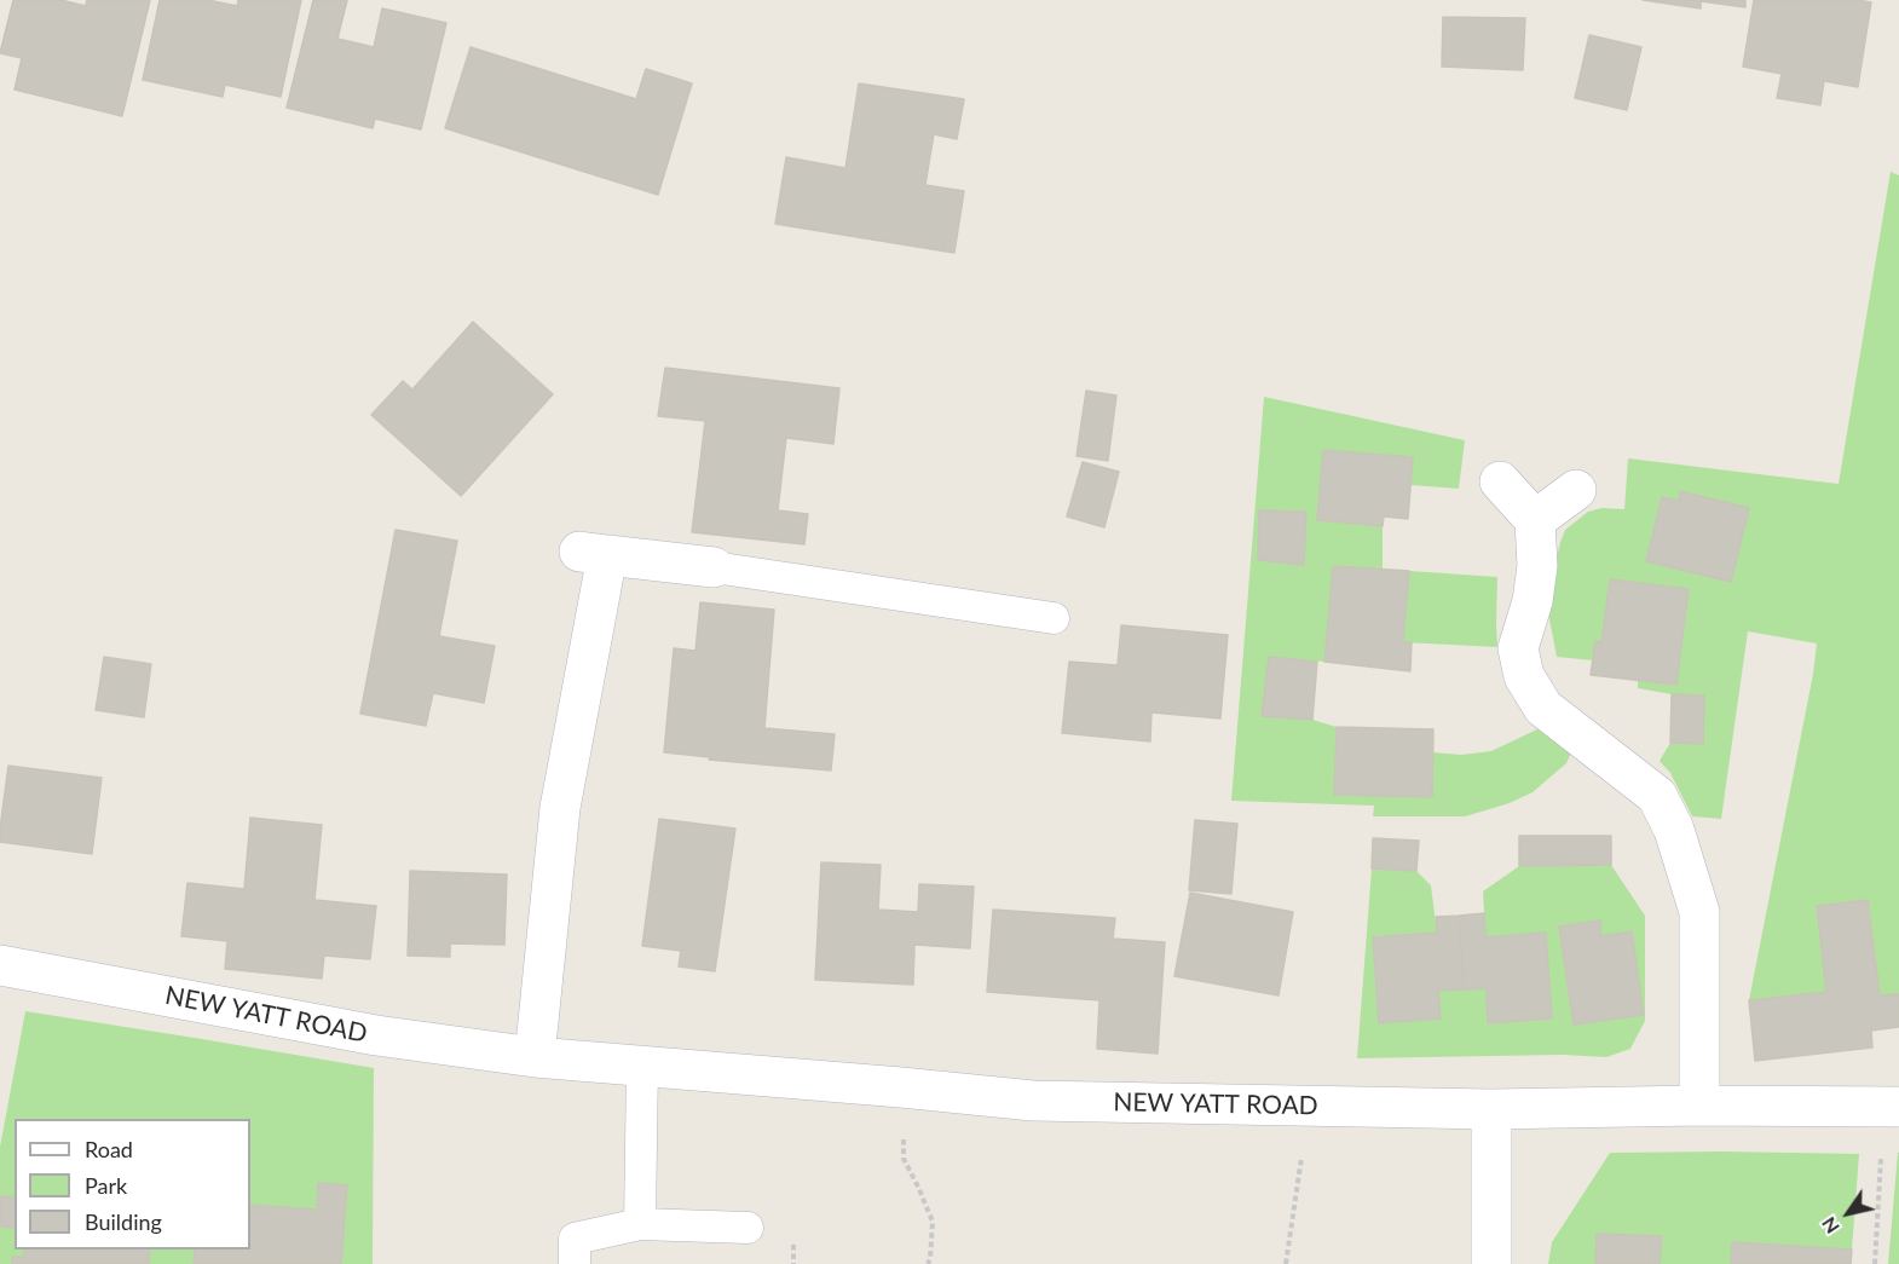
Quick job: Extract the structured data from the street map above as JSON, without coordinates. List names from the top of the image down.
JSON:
{
  "streets": {
    "street": ["NEW YATT ROAD"]
  },
  "legend": ["Road", "Park", "Building"],
  "north": "bottom left"
}
